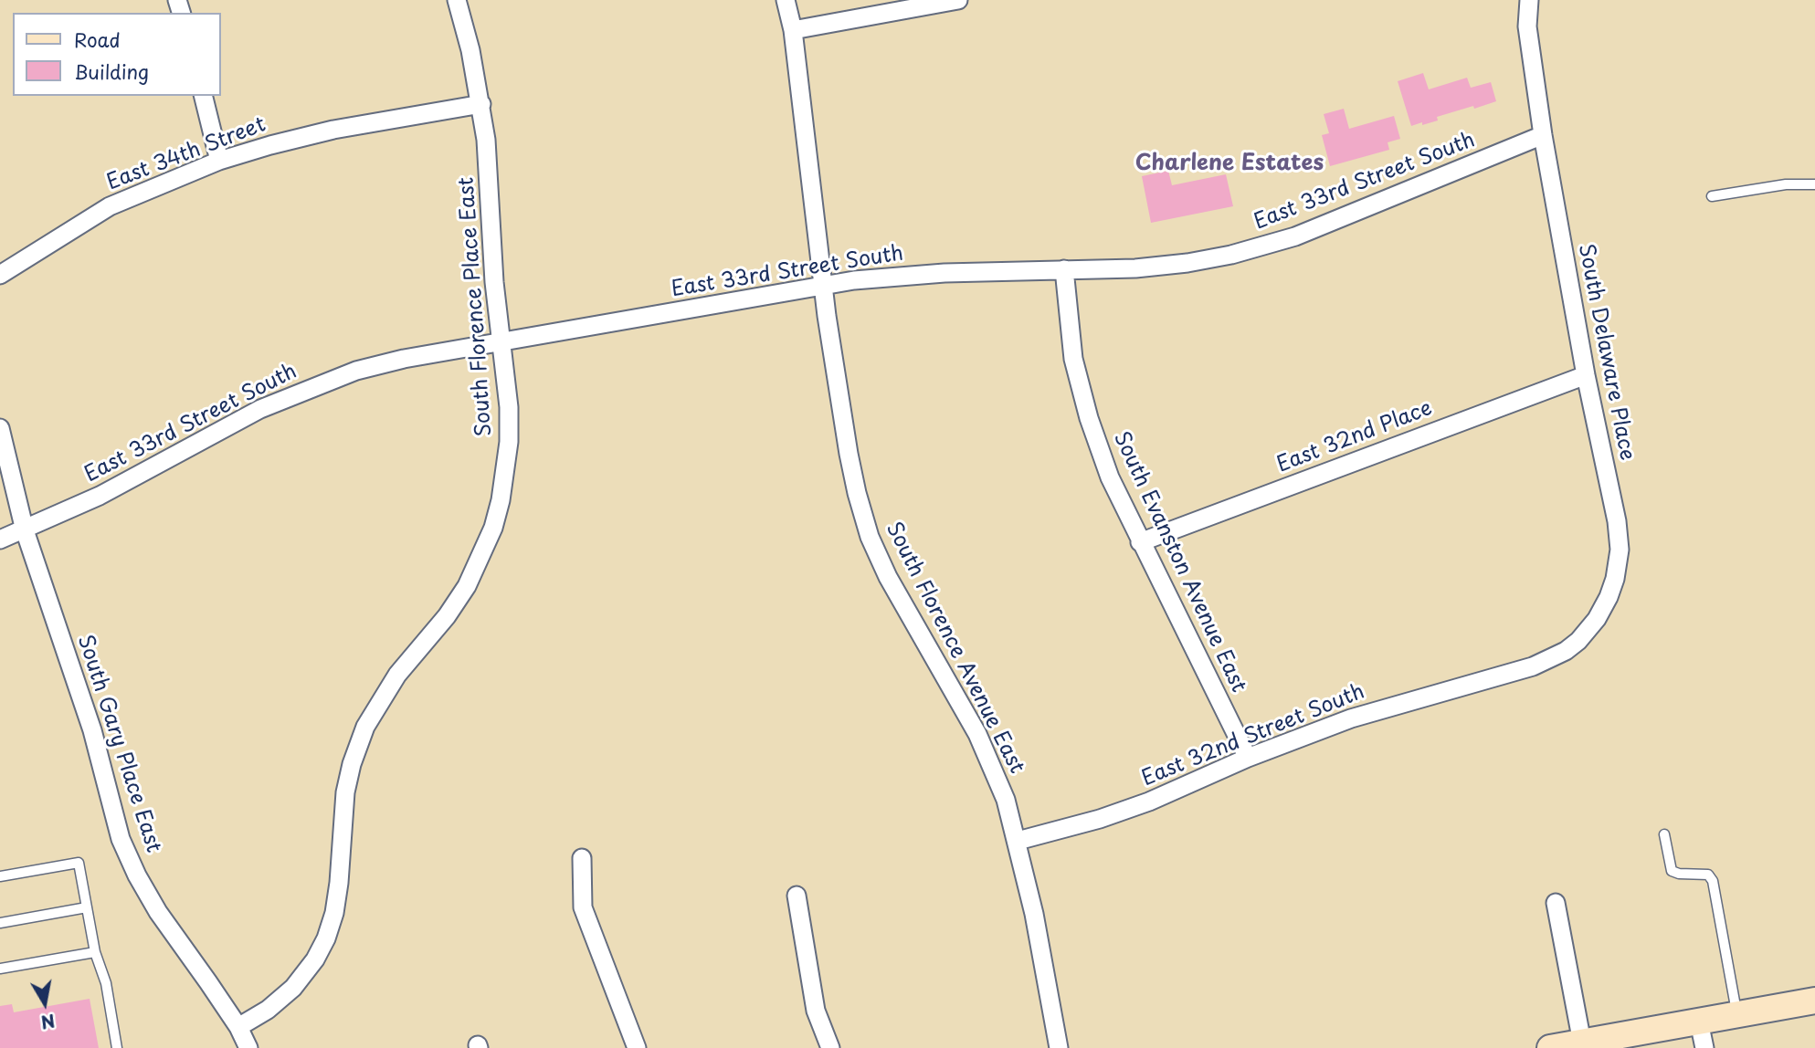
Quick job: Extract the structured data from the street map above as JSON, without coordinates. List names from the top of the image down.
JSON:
{
  "streets": {
    "street": [
      "East 34th Street",
      "East 33rd Street South",
      "South Florence Place East",
      "South Delaware Place",
      "East 32nd Place",
      "South Evanston Avenue East",
      "South Florence Avenue East",
      "East 32nd Street South",
      "South Gary Place East"
    ]
  },
  "crossings": [
    ["East 34th Street", "South Florence Place East"],
    ["East 33rd Street South", "South Florence Place East"],
    ["East 33rd Street South", "South Delaware Place"],
    ["East 33rd Street South", "South Evanston Avenue East"],
    ["East 33rd Street South", "South Florence Avenue East"],
    ["East 33rd Street South", "South Gary Place East"],
    ["South Florence Place East", "South Gary Place East"],
    ["South Delaware Place", "East 32nd Place"],
    ["South Delaware Place", "East 32nd Street South"],
    ["East 32nd Place", "South Evanston Avenue East"],
    ["South Evanston Avenue East", "East 32nd Street South"],
    ["South Florence Avenue East", "East 32nd Street South"]
  ],
  "districts": ["Charlene Estates"],
  "legend": ["Road", "Building"],
  "north": "bottom"
}
